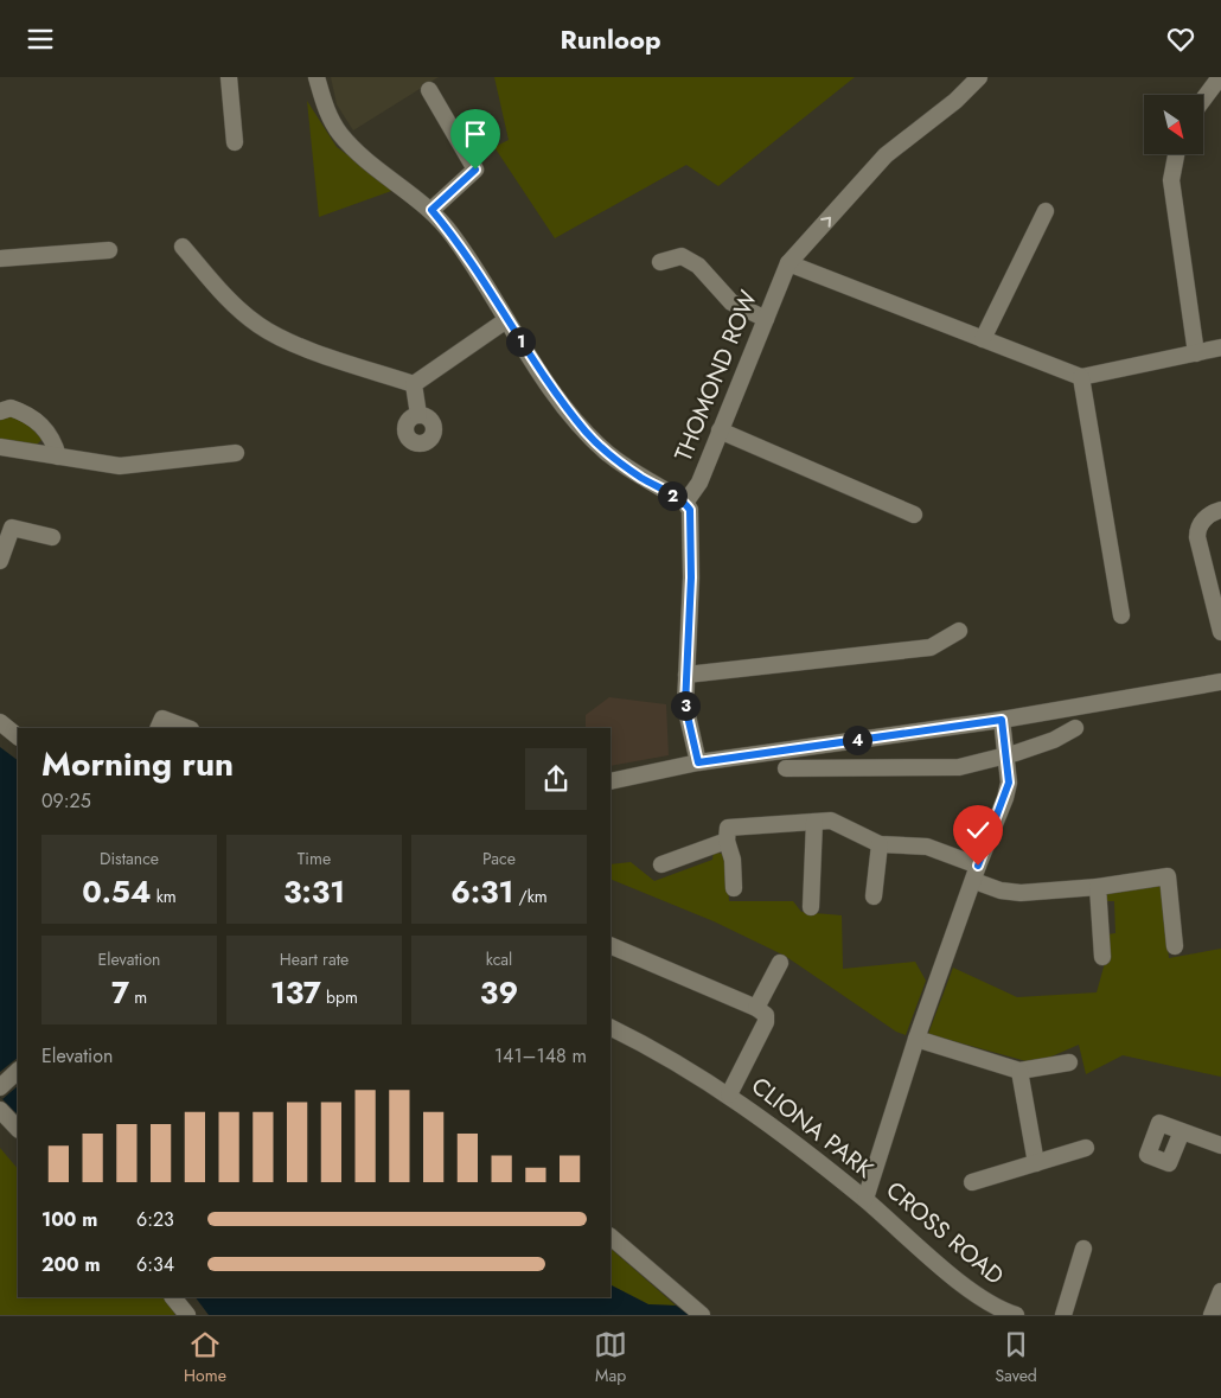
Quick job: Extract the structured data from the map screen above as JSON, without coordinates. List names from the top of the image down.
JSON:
{
  "streets": {
    "street": ["THOMOND ROW", "CLIONA PARK", "CROSS ROAD"]
  },
  "crossings": [
    ["CLIONA PARK", "CROSS ROAD"]
  ],
  "north": "bottom right",
  "page": {
    "header": "Runloop",
    "pins": [
      "1",
      "2",
      "3",
      "4"
    ],
    "heading": ["Morning run", "09:25"],
    "stats": [
      ["Distance", "0.54 km"],
      ["Time", "3:31"],
      ["Pace", "6:31 /km"],
      ["Elevation", "7 m"],
      ["Heart rate", "137 bpm"],
      ["kcal", "39"]
    ],
    "chart": ["Elevation", "141–148 m"],
    "list": [
      {
        "name": "100 m",
        "note": "6:23"
      },
      {
        "name": "200 m",
        "note": "6:34"
      }
    ],
    "tabs": ["Home", "Map", "Saved"]
  }
}
